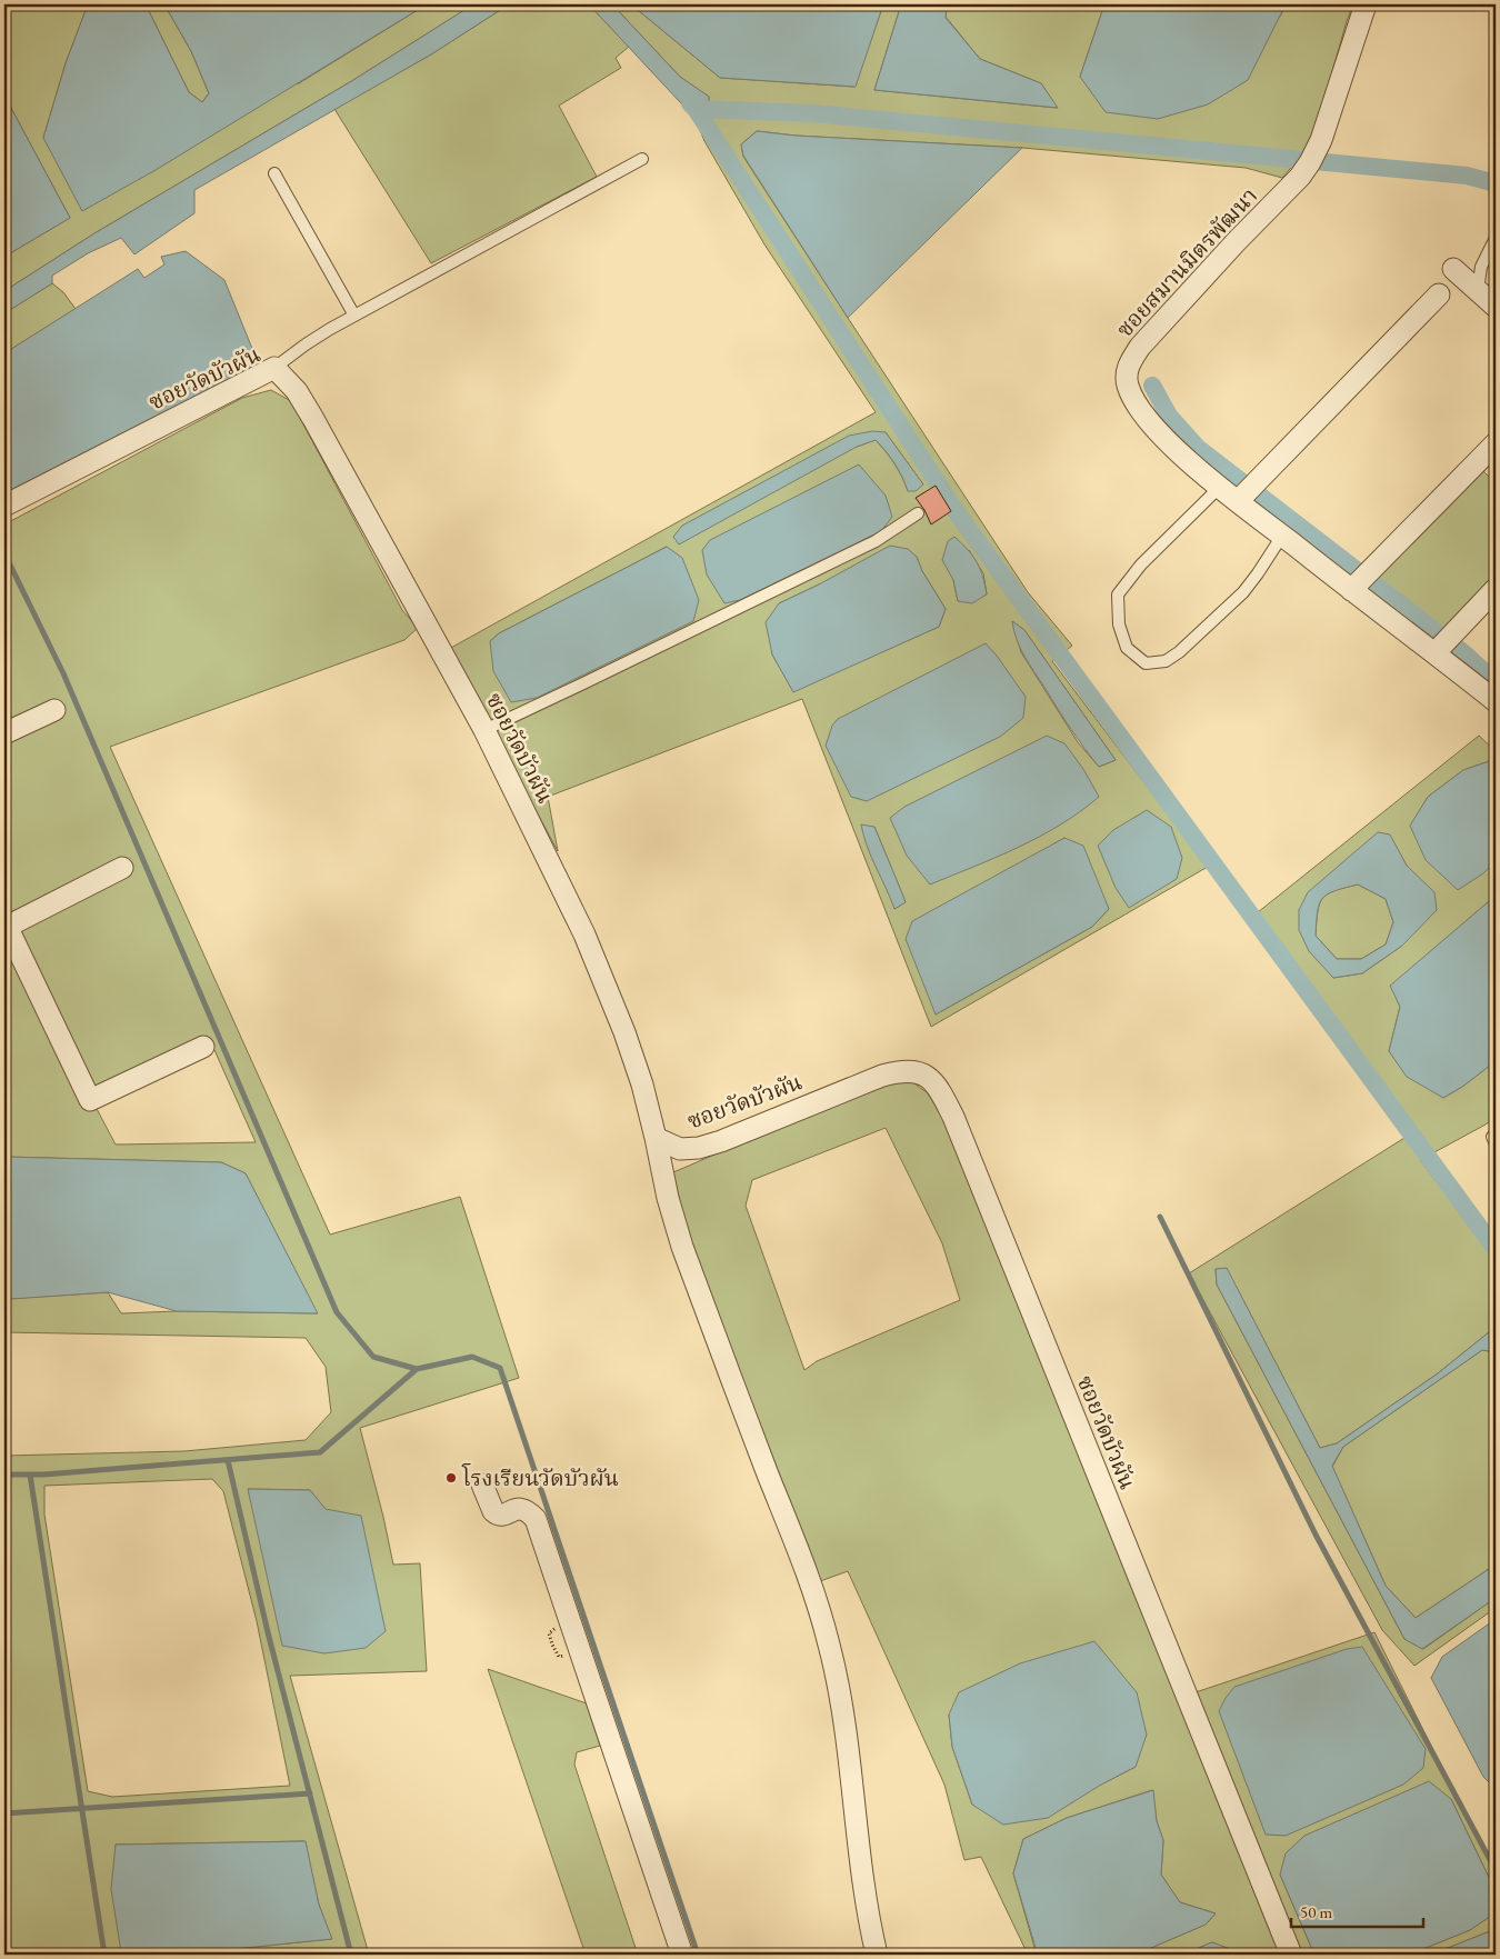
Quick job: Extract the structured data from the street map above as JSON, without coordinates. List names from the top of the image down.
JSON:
{
  "streets": {
    "street": ["ซอยสมานมิตรพัฒนา", "ซอยวัดบัวผัน"]
  },
  "places": ["โรงเรียนวัดบัวผัน"],
  "scale_bar": "50 m"
}
